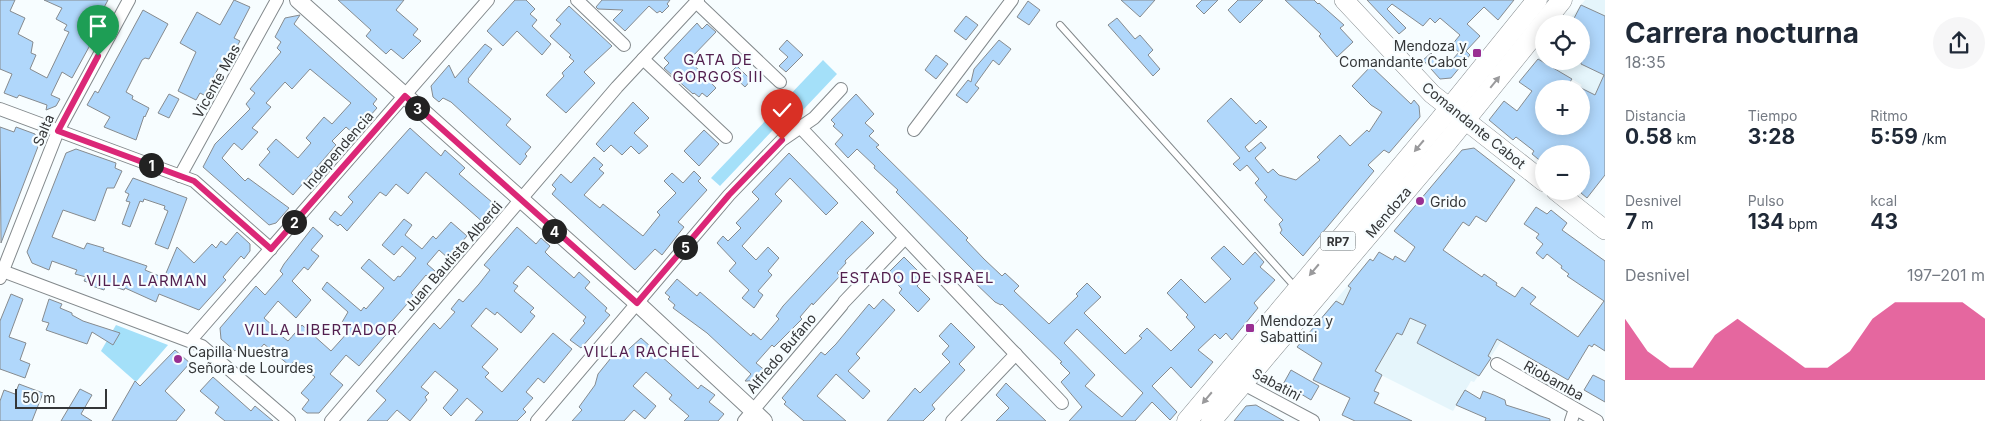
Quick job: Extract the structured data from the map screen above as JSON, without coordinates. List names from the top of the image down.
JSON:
{
  "streets": {
    "main road": ["Comandante Cabot", "Mendoza", "RP7"],
    "street": [
      "Vicente Mas",
      "Salta",
      "Independencia",
      "Juan Bautista Alberdi",
      "Alfredo Bufano",
      "Riobamba",
      "Sabatini"
    ]
  },
  "crossings": [
    ["Comandante Cabot", "Mendoza"],
    ["Mendoza", "Sabatini"]
  ],
  "districts": [
    "GATA DE GORGOS III",
    "ESTADO DE ISRAEL",
    "VILLA LARMAN",
    "VILLA LIBERTADOR",
    "VILLA RACHEL"
  ],
  "places": {
    "transit": ["Mendoza y Comandante Cabot", "Mendoza y Sabattini"],
    "other": ["Grido", "Capilla Nuestra Señora de Lourdes"]
  },
  "scale_bar": "50 m",
  "page": {
    "heading": ["Carrera nocturna", "18:35"],
    "map_buttons": ["+", "−"],
    "stats": [
      ["Distancia", "0.58 km"],
      ["Tiempo", "3:28"],
      ["Ritmo", "5:59 /km"],
      ["Desnivel", "7 m"],
      ["Pulso", "134 bpm"],
      ["kcal", "43"]
    ],
    "pins": [
      "3",
      "1",
      "2",
      "4",
      "5"
    ],
    "chart": ["Desnivel", "197–201 m"],
    "scale": "50 m"
  }
}
